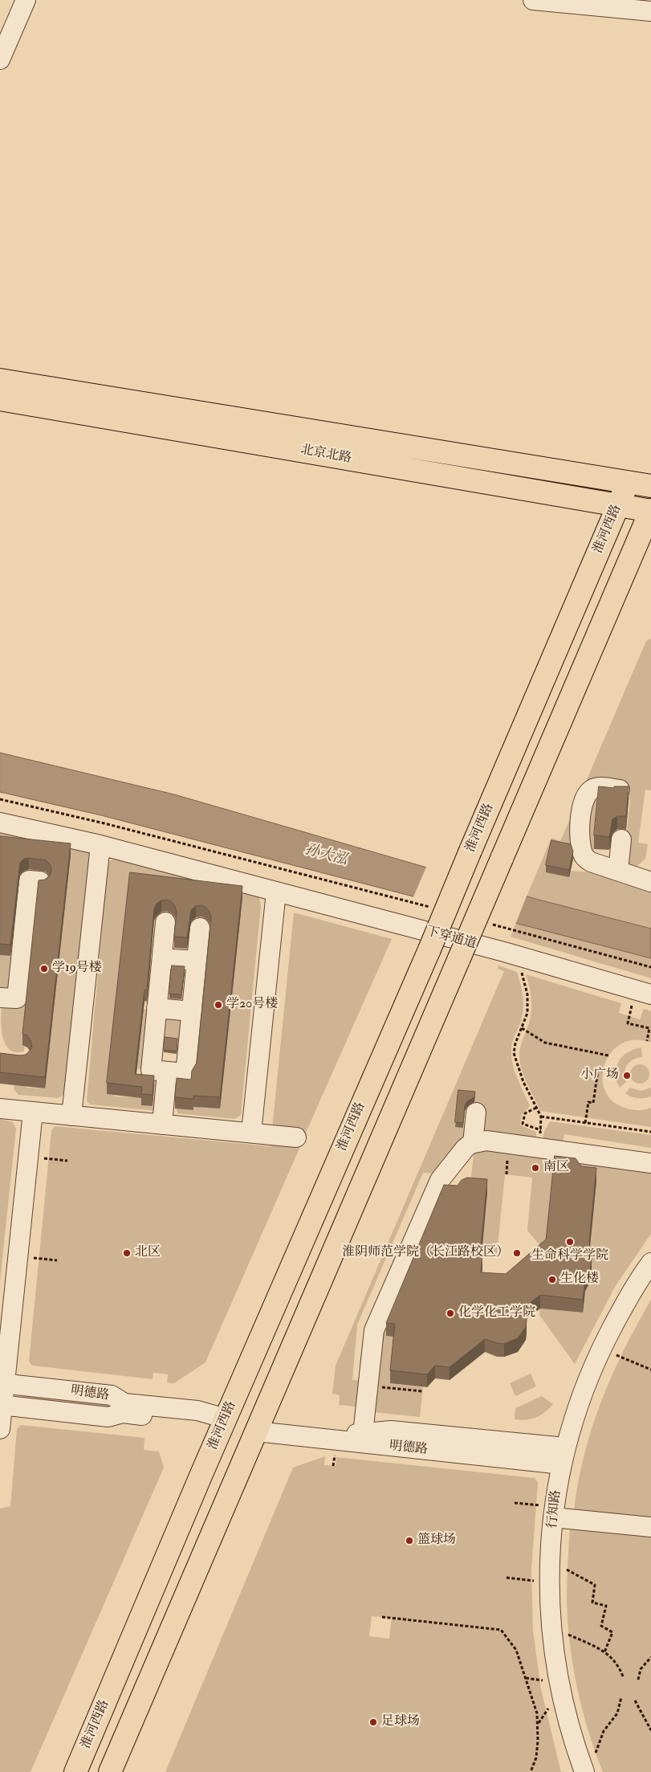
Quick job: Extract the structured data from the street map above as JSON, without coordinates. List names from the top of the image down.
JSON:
{
  "streets": {
    "main road": ["北京北路", "淮河西路"],
    "street": ["下穿通道", "明德路", "行知路"]
  },
  "crossings": [
    ["北京北路", "淮河西路"],
    ["淮河西路", "明德路"],
    ["明德路", "行知路"]
  ],
  "water": ["孙大泓"],
  "places": [
    "学19号楼",
    "学20号楼",
    "小广场",
    "南区",
    "生命科学学院",
    "北区",
    "淮阴师范学院（长江路校区）",
    "生化楼",
    "化学化工学院",
    "篮球场",
    "足球场"
  ]
}
